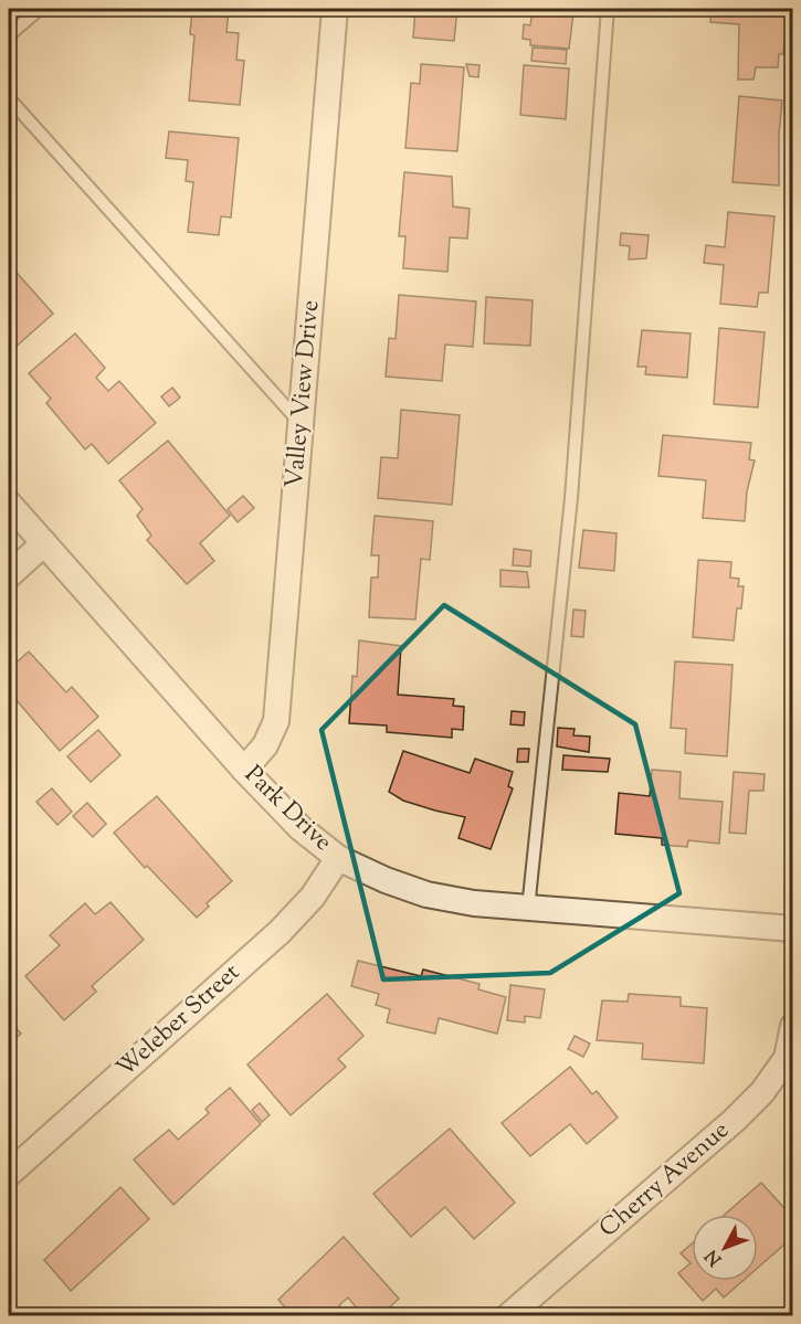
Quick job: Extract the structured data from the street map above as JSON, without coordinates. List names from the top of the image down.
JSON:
{
  "streets": {
    "street": [
      "Valley View Drive",
      "Park Drive",
      "Weleber Street",
      "Cherry Avenue"
    ]
  },
  "crossings": [
    ["Valley View Drive", "Park Drive"],
    ["Park Drive", "Weleber Street"]
  ],
  "north": "bottom left"
}
